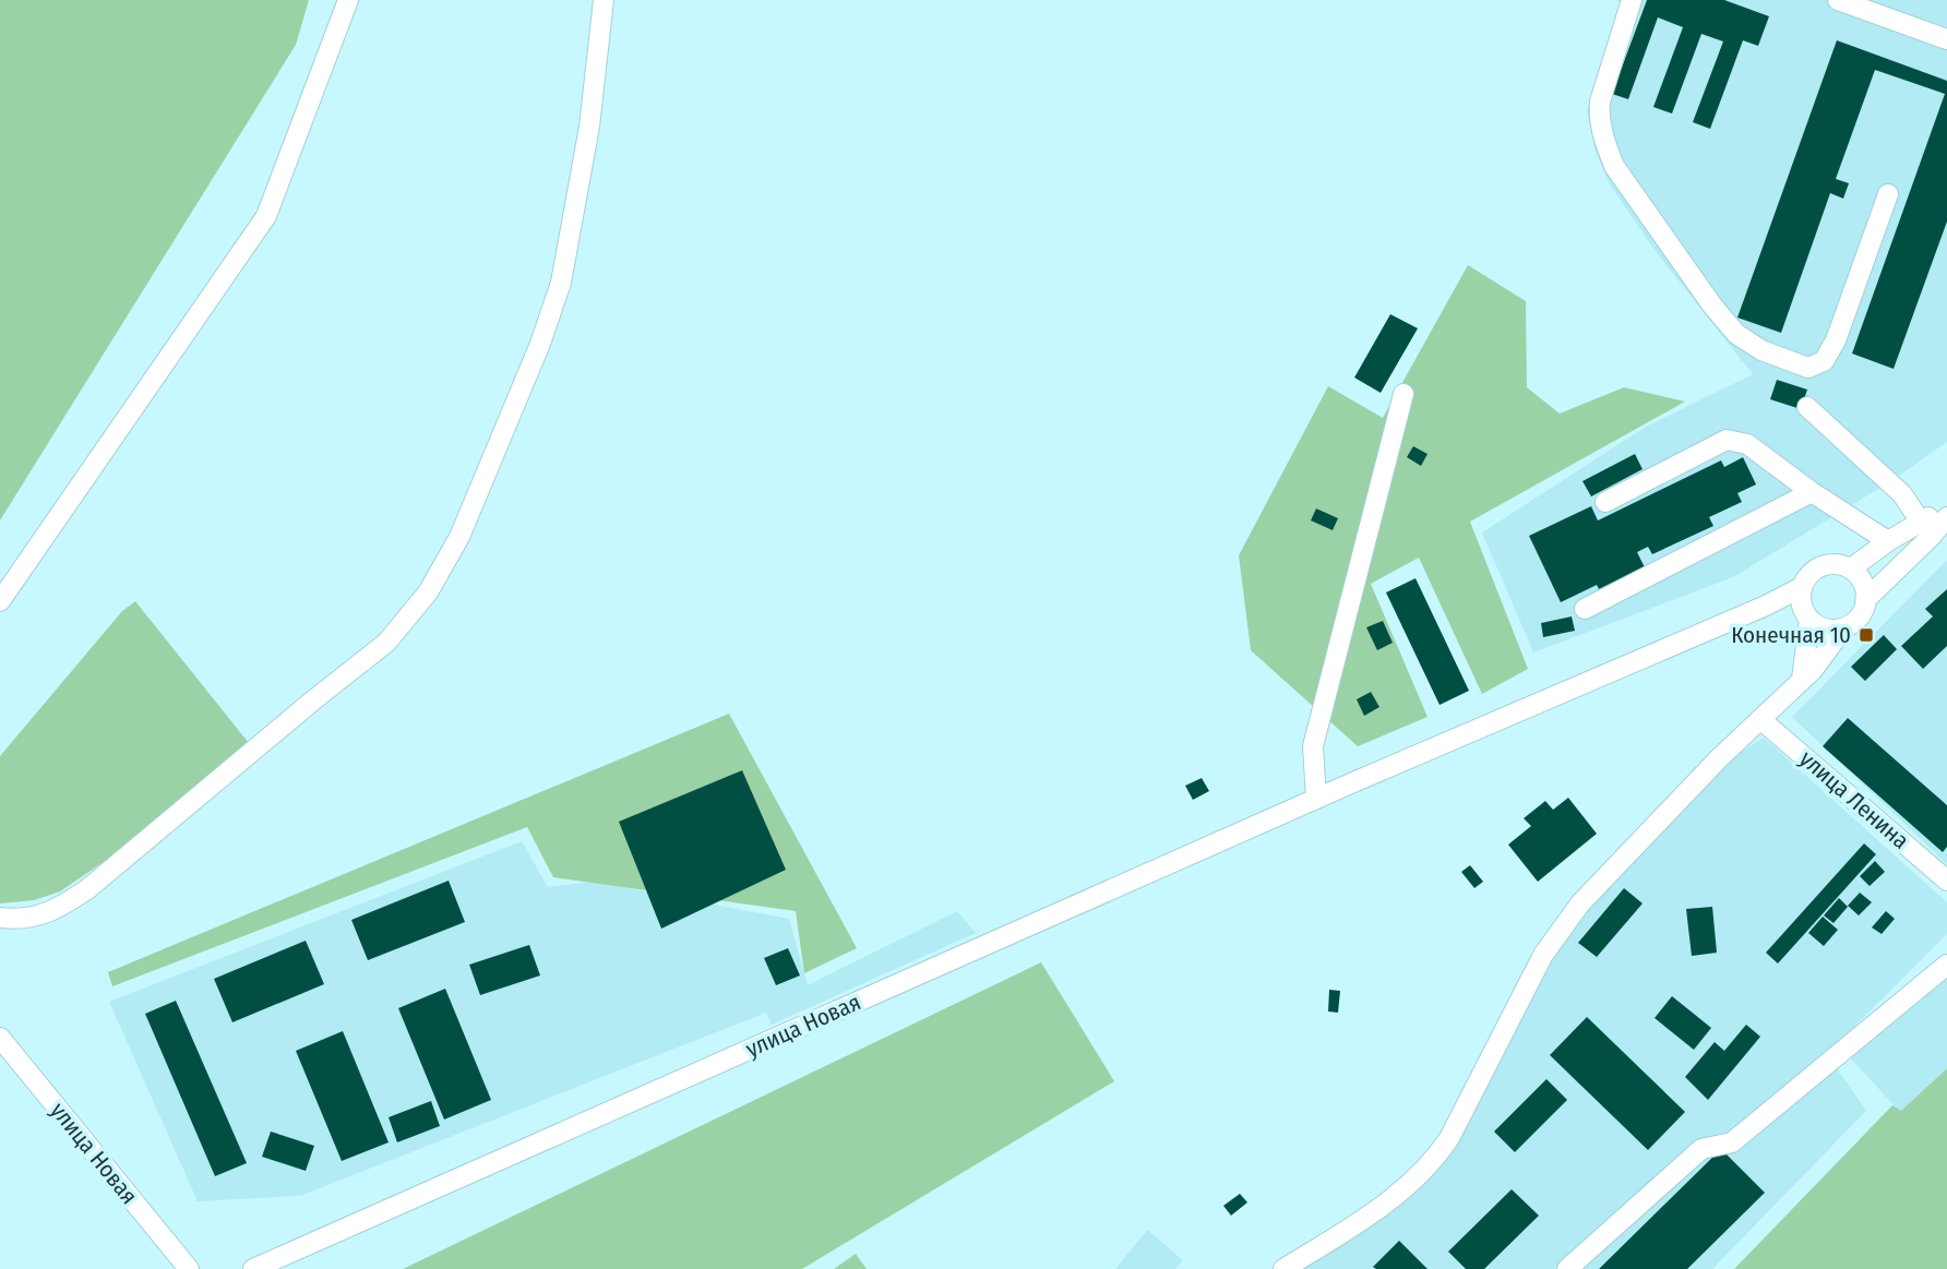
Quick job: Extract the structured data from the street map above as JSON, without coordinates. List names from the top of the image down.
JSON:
{
  "streets": {
    "street": ["улица Ленина", "улица Новая"]
  },
  "places": {
    "transit": ["Конечная 10"]
  }
}
